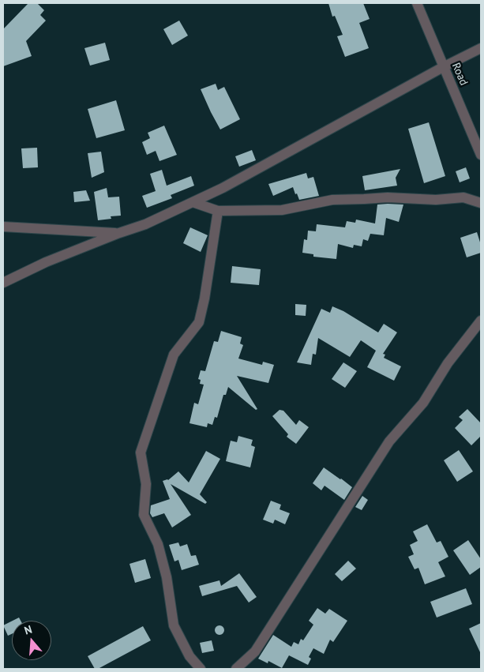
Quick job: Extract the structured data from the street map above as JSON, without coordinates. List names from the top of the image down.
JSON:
{
  "streets": {
    "street": ["Road"]
  },
  "north": "top"
}
